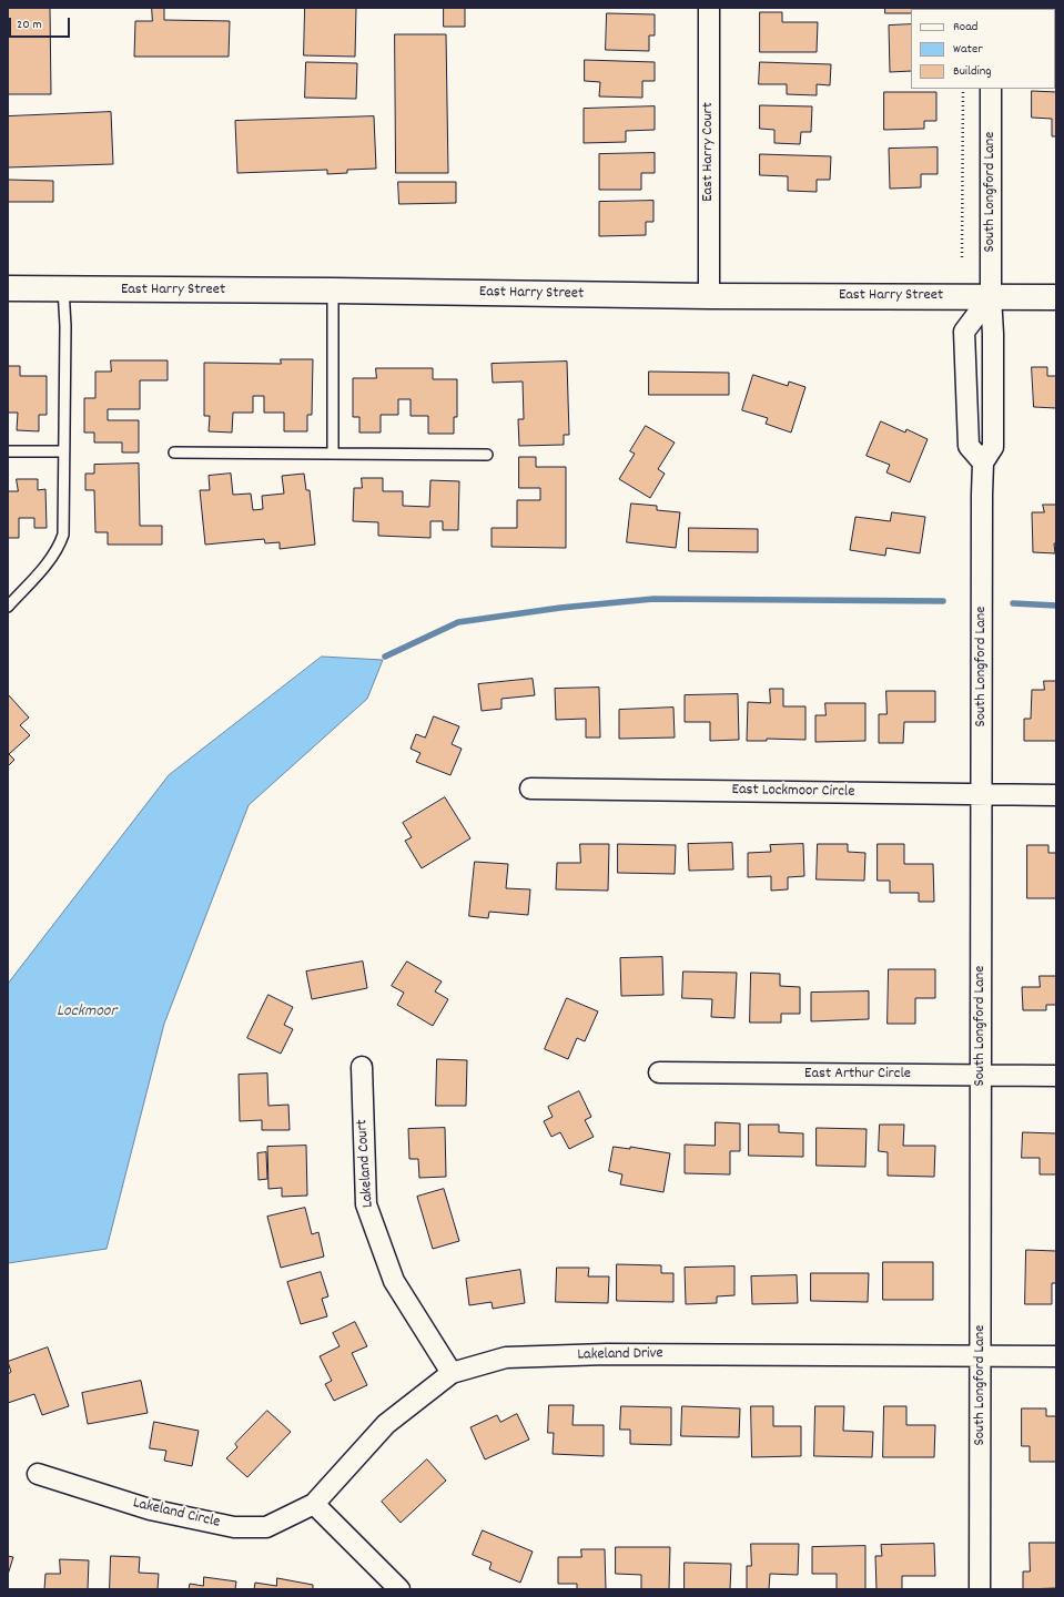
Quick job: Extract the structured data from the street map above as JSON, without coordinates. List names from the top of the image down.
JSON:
{
  "streets": {
    "main road": ["East Harry Street"],
    "street": [
      "East Harry Court",
      "South Longford Lane",
      "East Lockmoor Circle",
      "East Arthur Circle",
      "Lakeland Court",
      "Lakeland Drive",
      "Lakeland Circle"
    ]
  },
  "crossings": [
    ["East Harry Court", "East Harry Street"],
    ["South Longford Lane", "East Harry Street"],
    ["South Longford Lane", "East Lockmoor Circle"],
    ["South Longford Lane", "East Arthur Circle"],
    ["South Longford Lane", "Lakeland Drive"],
    ["Lakeland Court", "Lakeland Drive"],
    ["Lakeland Drive", "Lakeland Circle"]
  ],
  "water": ["Lockmoor"],
  "legend": ["Road", "Water", "Building"],
  "scale_bar": "20 m"
}
